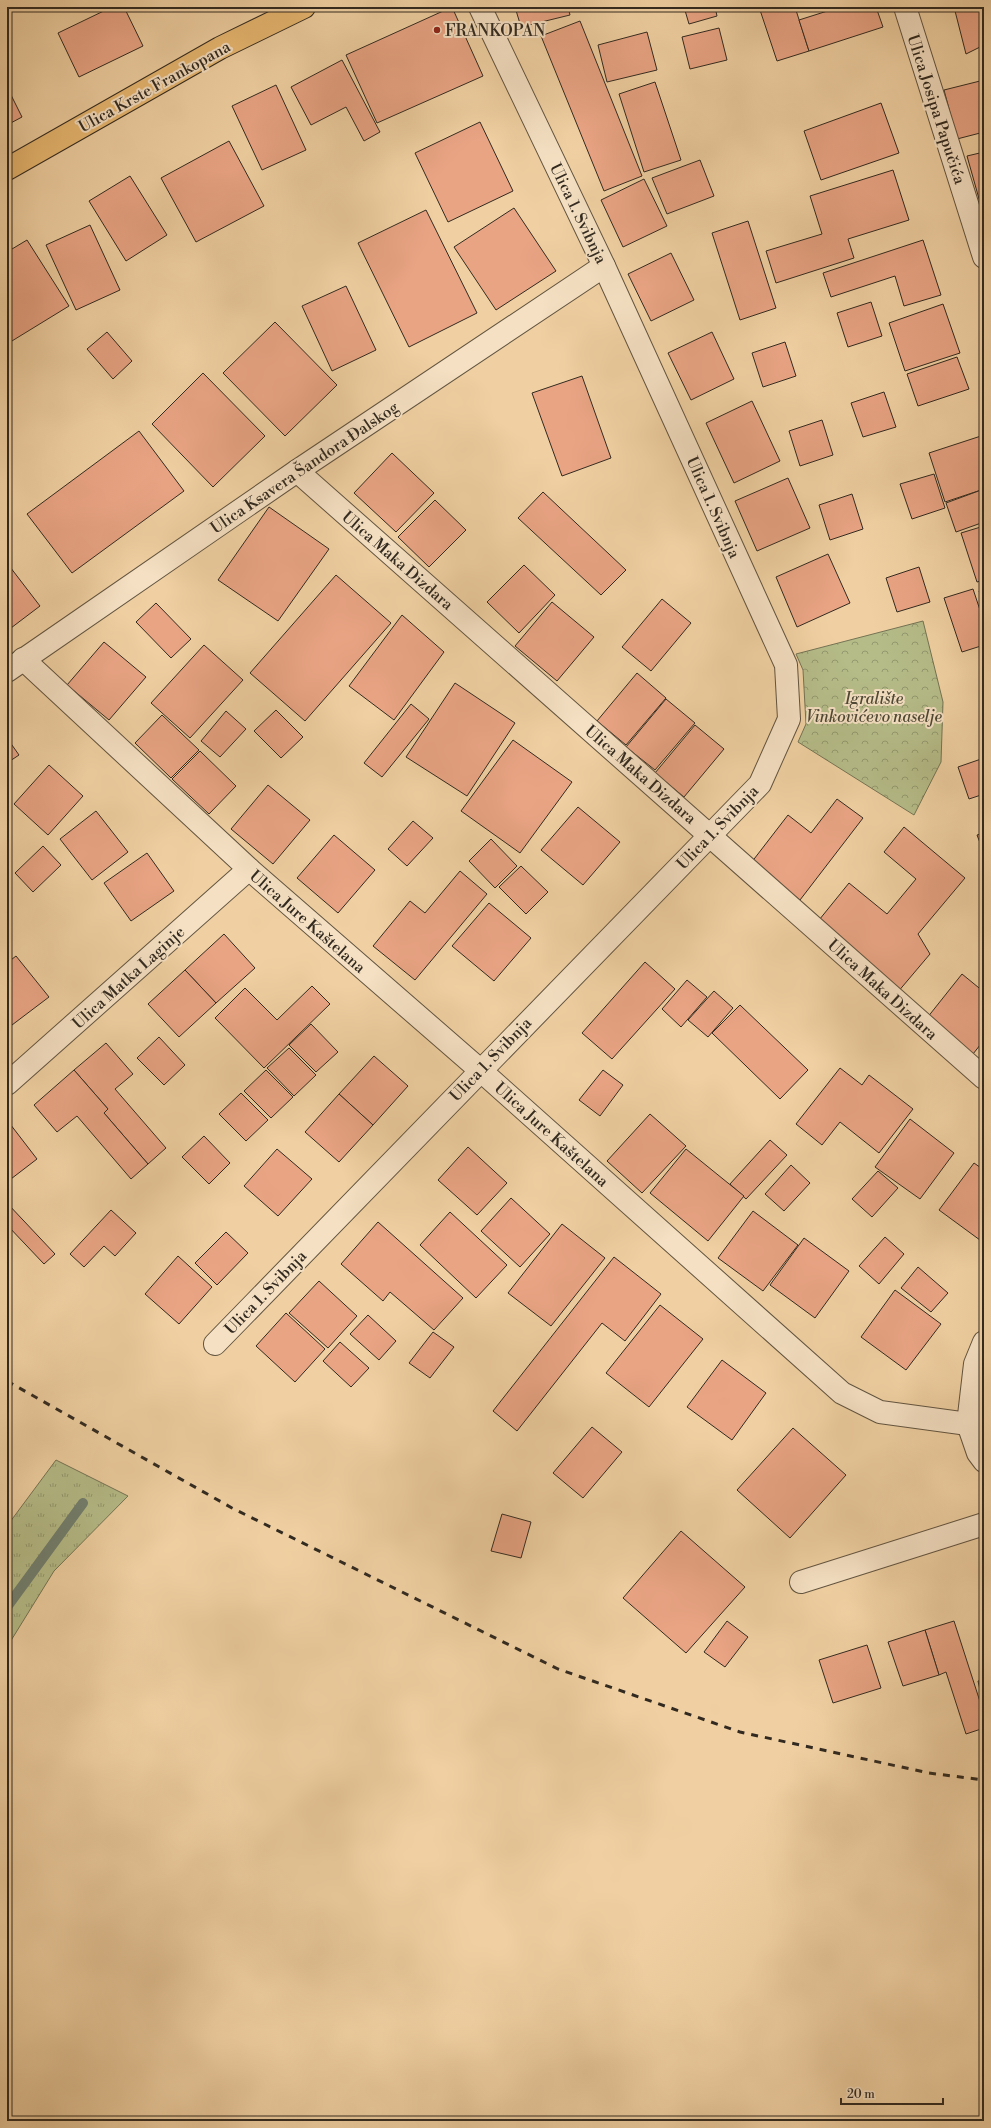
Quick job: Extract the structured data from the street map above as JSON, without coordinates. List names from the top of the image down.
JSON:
{
  "streets": {
    "main road": ["Ulica Krste Frankopana"],
    "street": [
      "Ulica Josipa Papučića",
      "Ulica 1. Svibnja",
      "Ulica Ksavera Šandora Đalskog",
      "Ulica Maka Dizdara",
      "Ulica Jure Kaštelana",
      "Ulica Matka Laginje"
    ]
  },
  "crossings": [
    ["Ulica 1. Svibnja", "Ulica Ksavera Šandora Đalskog"],
    ["Ulica 1. Svibnja", "Ulica Maka Dizdara"],
    ["Ulica 1. Svibnja", "Ulica Jure Kaštelana"],
    ["Ulica Ksavera Šandora Đalskog", "Ulica Maka Dizdara"],
    ["Ulica Ksavera Šandora Đalskog", "Ulica Jure Kaštelana"],
    ["Ulica Jure Kaštelana", "Ulica Matka Laginje"]
  ],
  "parks": ["Igralište Vinkovićevo naselje"],
  "places": ["FRANKOPAN"],
  "scale_bar": "20 m"
}
